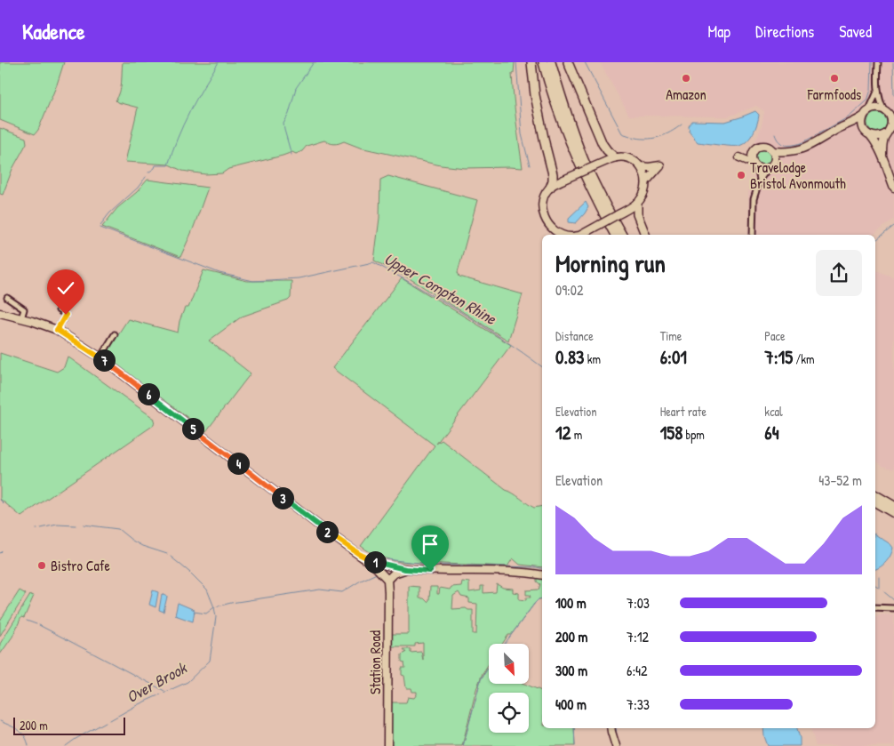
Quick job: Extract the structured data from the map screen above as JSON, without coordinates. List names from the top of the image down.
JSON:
{
  "streets": {
    "street": ["Station Road"]
  },
  "water": ["Upper Compton Rhine", "Over Brook"],
  "places": [
    "Amazon",
    "Farmfoods",
    "Travelodge Bristol Avonmouth",
    "Bistro Cafe"
  ],
  "scale_bar": "200 m",
  "north": "bottom right",
  "page": {
    "header": "Kadence",
    "nav": ["Map", "Directions", "Saved"],
    "heading": ["Morning run", "09:02"],
    "stats": [
      ["Distance", "0.83 km"],
      ["Time", "6:01"],
      ["Pace", "7:15 /km"],
      ["Elevation", "12 m"],
      ["Heart rate", "158 bpm"],
      ["kcal", "64"]
    ],
    "pins": [
      "7",
      "6",
      "5",
      "4",
      "3",
      "2",
      "1"
    ],
    "chart": ["Elevation", "43–52 m"],
    "list": [
      {
        "name": "100 m",
        "note": "7:03"
      },
      {
        "name": "200 m",
        "note": "7:12"
      },
      {
        "name": "300 m",
        "note": "6:42"
      },
      {
        "name": "400 m",
        "note": "7:33"
      }
    ],
    "scale": "200 m"
  }
}
